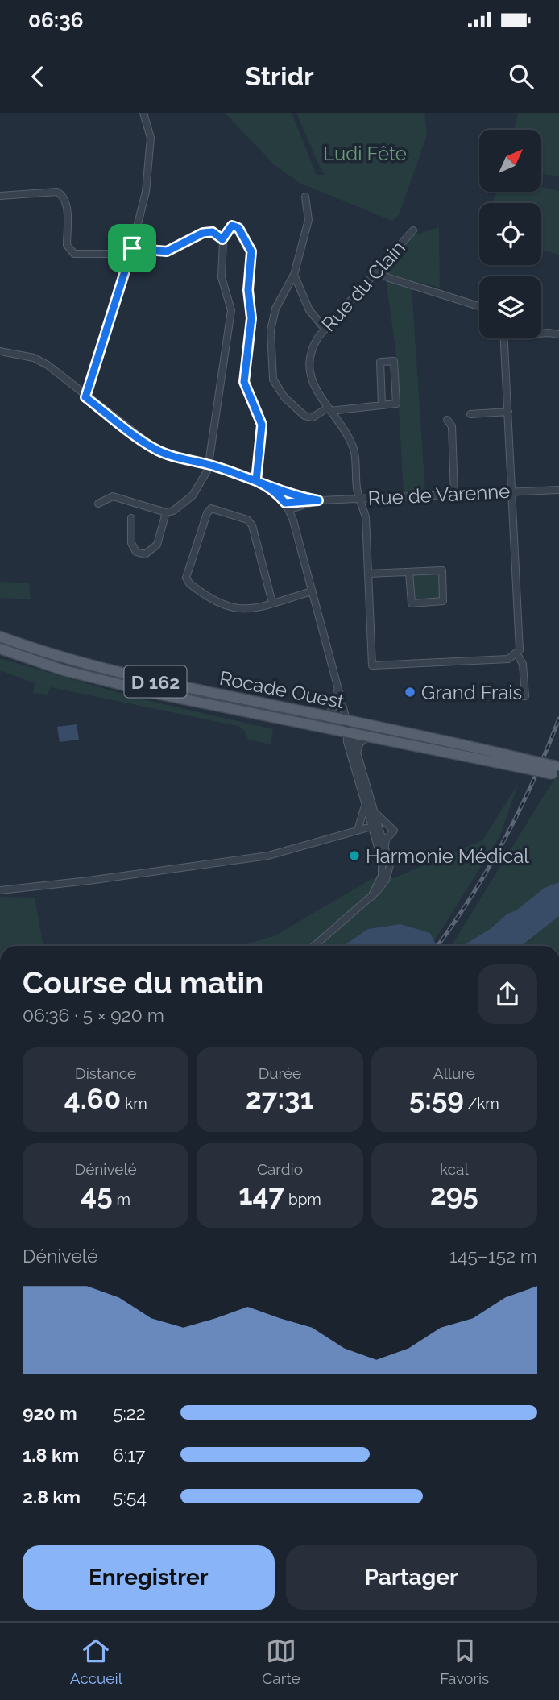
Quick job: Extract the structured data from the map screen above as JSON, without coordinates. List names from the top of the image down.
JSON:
{
  "streets": {
    "main road": ["D 162", "Rocade Ouest"],
    "street": ["Rue du Clain", "Rue de Varenne"]
  },
  "crossings": [
    ["Rue du Clain", "Rue de Varenne"]
  ],
  "parks": ["Ludi Fête"],
  "places": ["Grand Frais", "Harmonie Médical"],
  "north": "top right",
  "page": {
    "status": "06:36",
    "header": "Stridr",
    "heading": ["Course du matin", "06:36 · 5 × 920 m"],
    "stats": [
      ["Distance", "4.60 km"],
      ["Durée", "27:31"],
      ["Allure", "5:59 /km"],
      ["Dénivelé", "45 m"],
      ["Cardio", "147 bpm"],
      ["kcal", "295"]
    ],
    "chart": ["Dénivelé", "145–152 m"],
    "list": [
      {
        "name": "920 m",
        "note": "5:22"
      },
      {
        "name": "1.8 km",
        "note": "6:17"
      },
      {
        "name": "2.8 km",
        "note": "5:54"
      }
    ],
    "buttons": ["Enregistrer", "Partager"],
    "tabs": ["Accueil", "Carte", "Favoris"]
  }
}
